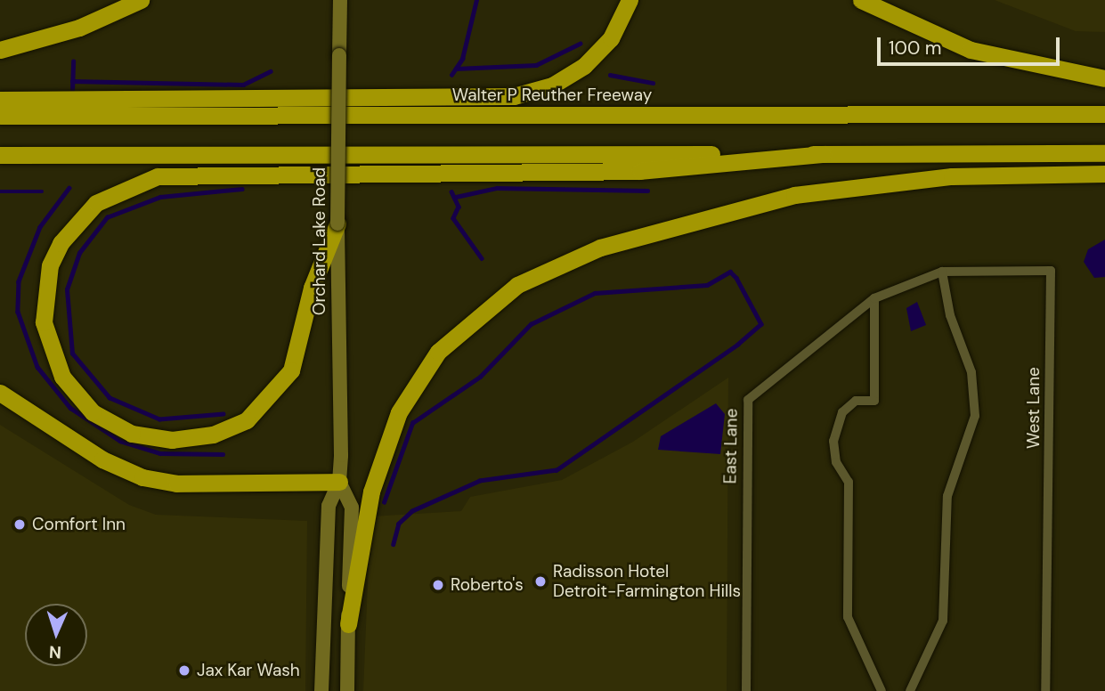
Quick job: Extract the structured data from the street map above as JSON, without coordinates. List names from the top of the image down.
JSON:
{
  "streets": {
    "highway": ["Walter P Reuther Freeway"],
    "main road": ["Orchard Lake Road"],
    "street": ["West Lane", "East Lane"]
  },
  "crossings": [
    ["West Lane", "East Lane"]
  ],
  "places": [
    "Comfort Inn",
    "Radisson Hotel Detroit-Farmington Hills",
    "Roberto's",
    "Jax Kar Wash"
  ],
  "scale_bar": "100 m",
  "north": "bottom"
}
